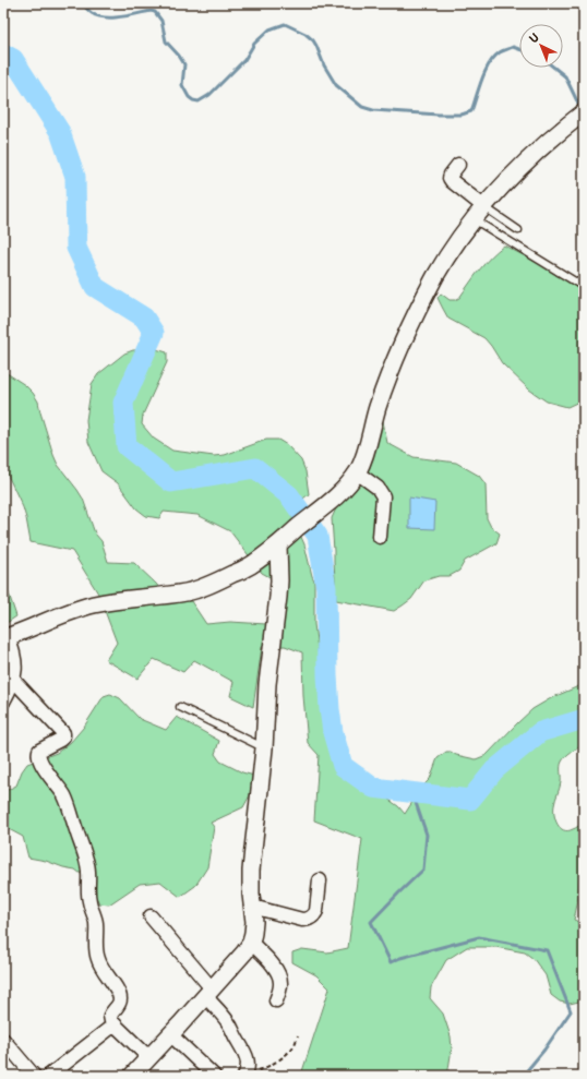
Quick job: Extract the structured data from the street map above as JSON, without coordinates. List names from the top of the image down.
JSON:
{
  "north": "top left"
}
